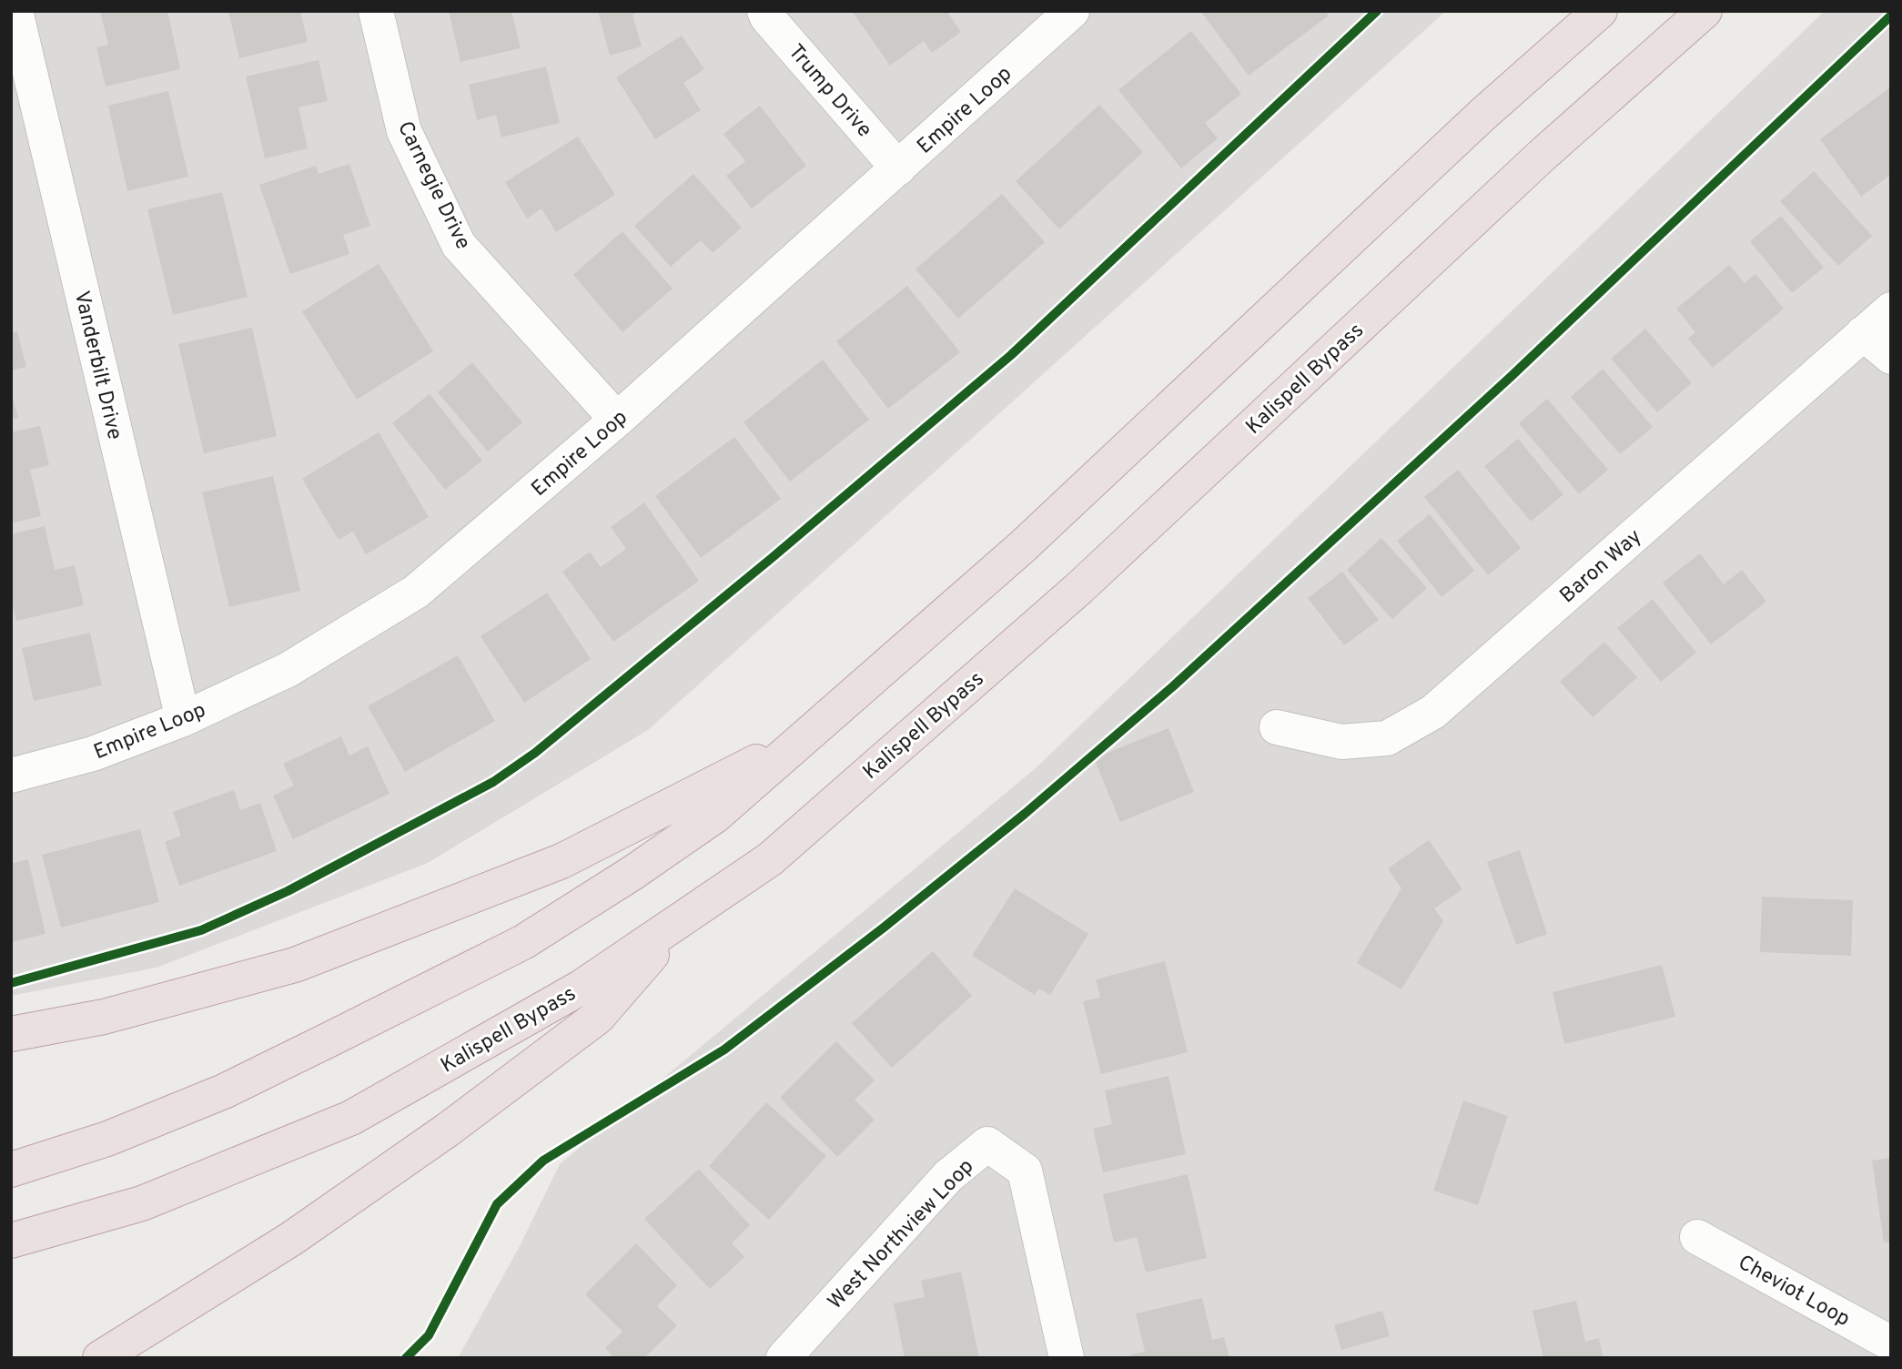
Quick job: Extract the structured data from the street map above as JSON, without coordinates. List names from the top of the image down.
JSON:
{
  "streets": {
    "highway": ["Kalispell Bypass"],
    "street": [
      "Trump Drive",
      "Empire Loop",
      "Carnegie Drive",
      "Vanderbilt Drive",
      "Baron Way",
      "West Northview Loop",
      "Cheviot Loop"
    ]
  },
  "crossings": [
    ["Trump Drive", "Empire Loop"],
    ["Empire Loop", "Carnegie Drive"],
    ["Empire Loop", "Vanderbilt Drive"]
  ]
}
